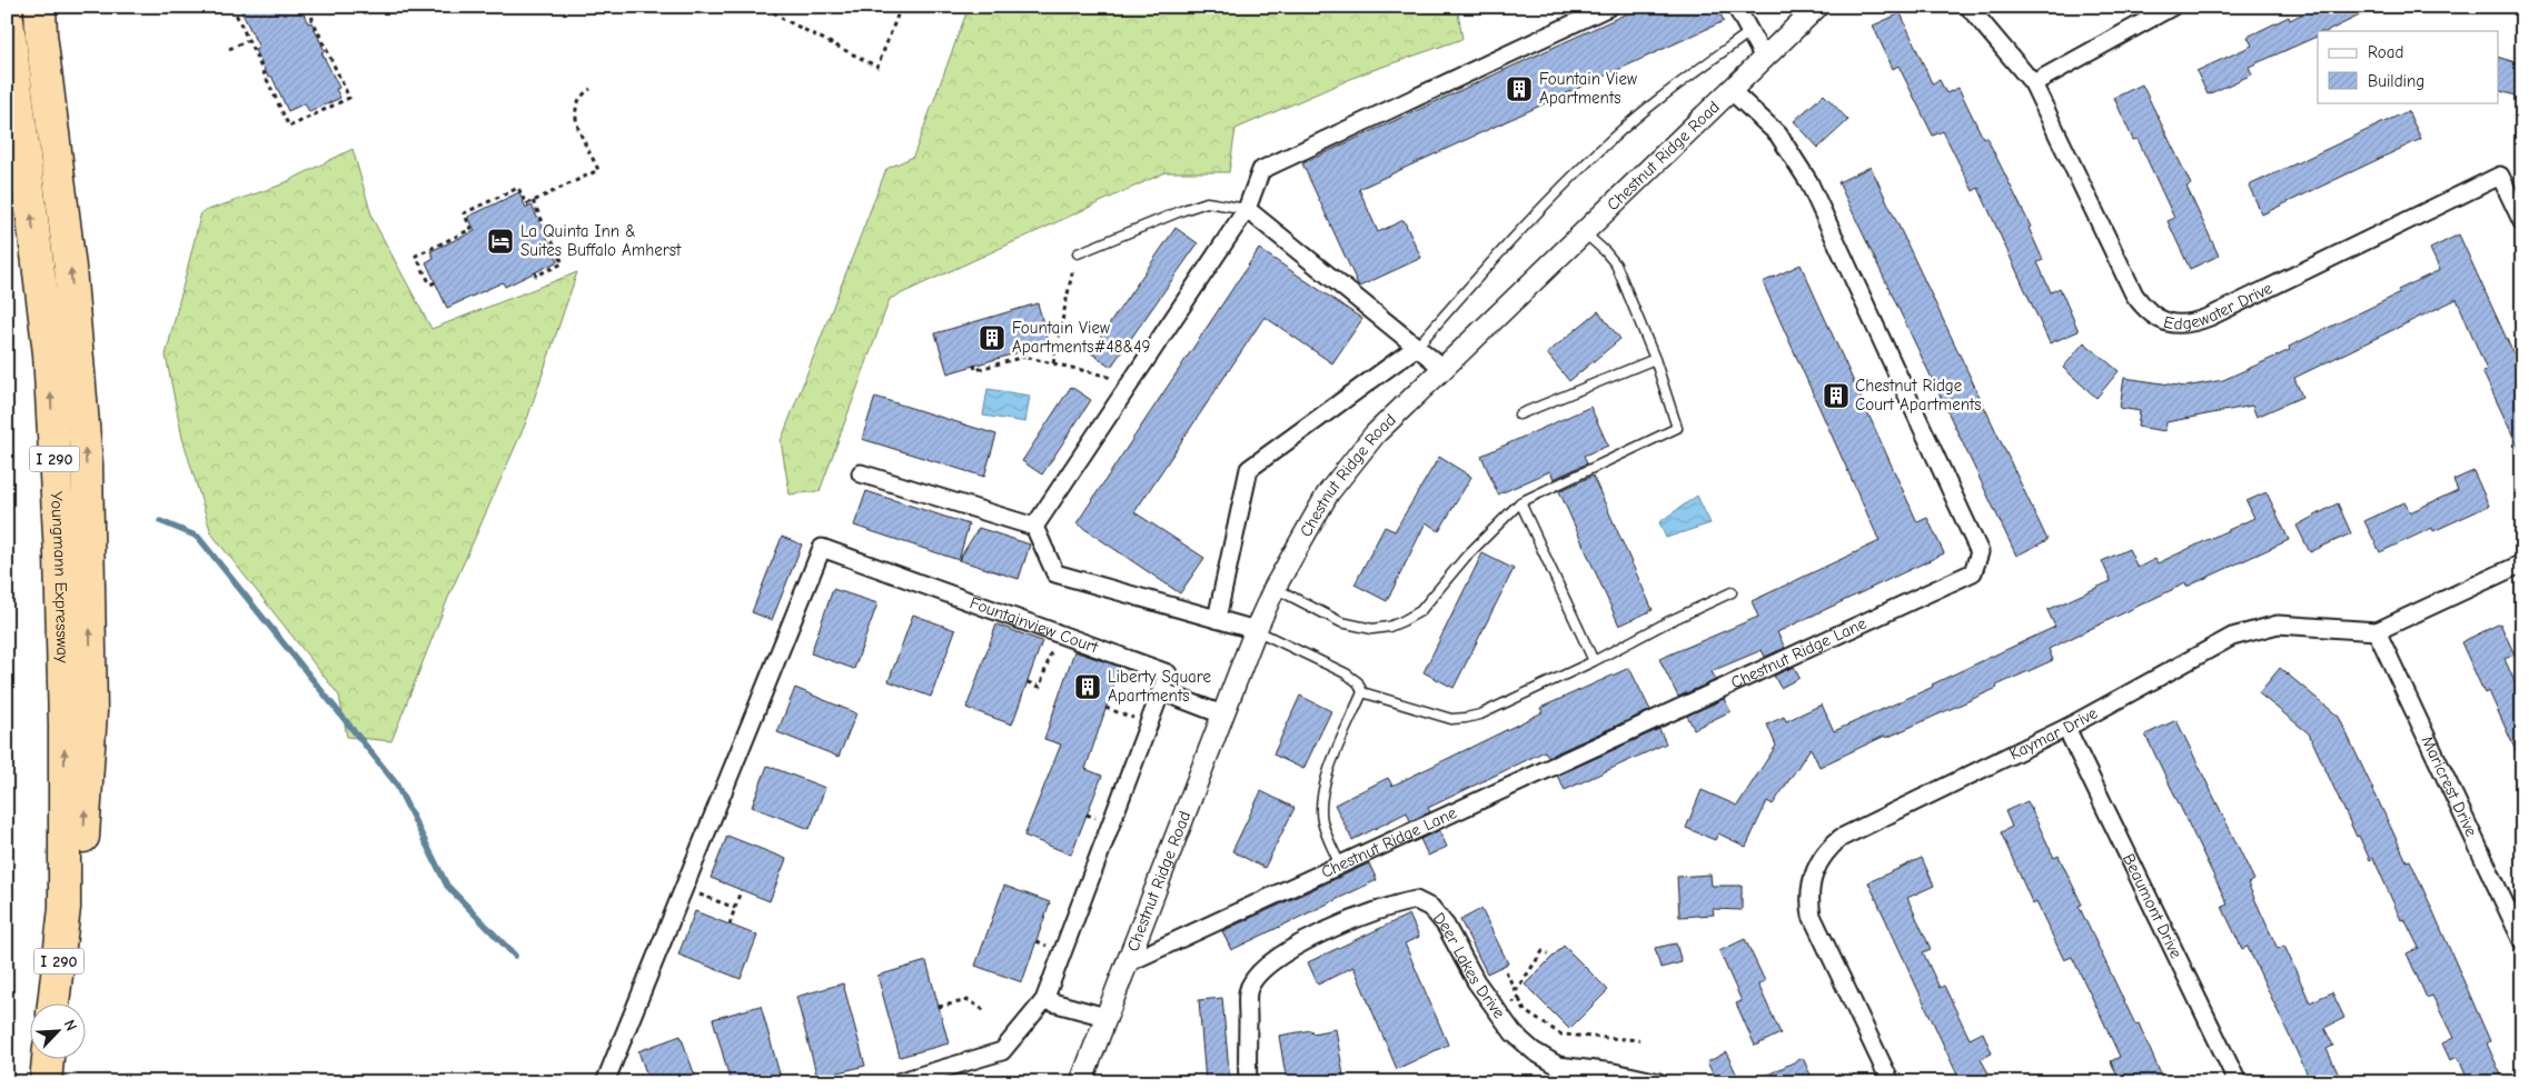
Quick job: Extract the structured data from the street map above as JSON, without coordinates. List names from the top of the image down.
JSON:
{
  "streets": {
    "highway": ["I 290", "Youngmann Expressway"],
    "street": [
      "Chestnut Ridge Road",
      "Edgewater Drive",
      "Fountainview Court",
      "Chestnut Ridge Lane",
      "Kaymar Drive",
      "Maricrest Drive",
      "Beaumont Drive",
      "Deer Lakes Drive"
    ]
  },
  "crossings": [
    ["Chestnut Ridge Road", "Chestnut Ridge Lane"],
    ["Kaymar Drive", "Maricrest Drive"],
    ["Kaymar Drive", "Beaumont Drive"]
  ],
  "places": {
    "building": [
      "Fountain View Apartments",
      "Fountain View Apartments#48&49",
      "Chestnut Ridge Court Apartments",
      "Liberty Square Apartments"
    ],
    "hotel": ["La Quinta Inn & Suites Buffalo Amherst"]
  },
  "legend": ["Road", "Building"],
  "north": "top right"
}
